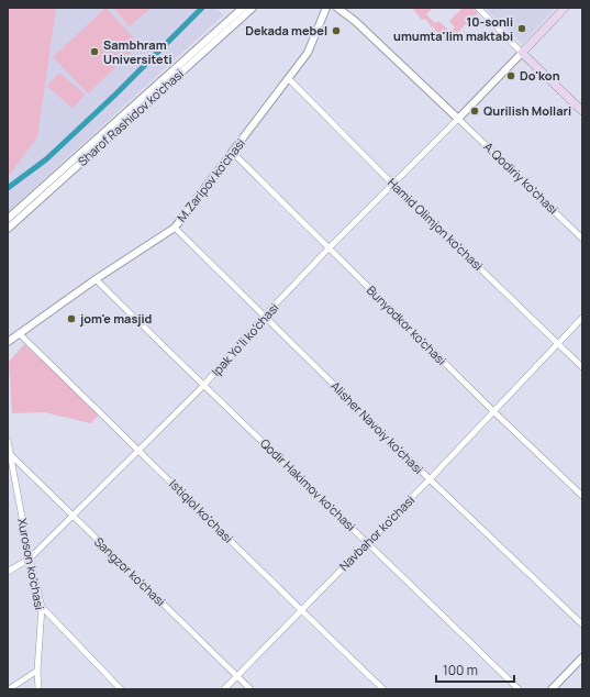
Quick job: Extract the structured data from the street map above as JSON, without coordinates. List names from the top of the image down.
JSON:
{
  "streets": {
    "street": [
      "Sharof Rashidov ko'chasi",
      "A.Qodiriy ko'chasi",
      "M.Zaripov ko'chasi",
      "Hamid Olimjon ko'chasi",
      "Bunyodkor ko'chasi",
      "Ipak Yo'li ko'chasi",
      "Alisher Navoiy ko'chasi",
      "Qodir Hakimov ko'chasi",
      "Istiqlol ko'chasi",
      "Navbahor ko'chasi",
      "Xuroson ko'chasi",
      "Sangzor ko'chasi"
    ]
  },
  "crossings": [
    ["A.Qodiriy ko'chasi", "Ipak Yo'li ko'chasi"],
    ["M.Zaripov ko'chasi", "Hamid Olimjon ko'chasi"],
    ["M.Zaripov ko'chasi", "Bunyodkor ko'chasi"],
    ["M.Zaripov ko'chasi", "Alisher Navoiy ko'chasi"],
    ["M.Zaripov ko'chasi", "Qodir Hakimov ko'chasi"],
    ["M.Zaripov ko'chasi", "Istiqlol ko'chasi"],
    ["Hamid Olimjon ko'chasi", "Ipak Yo'li ko'chasi"],
    ["Hamid Olimjon ko'chasi", "Navbahor ko'chasi"],
    ["Bunyodkor ko'chasi", "Ipak Yo'li ko'chasi"],
    ["Bunyodkor ko'chasi", "Navbahor ko'chasi"],
    ["Ipak Yo'li ko'chasi", "Alisher Navoiy ko'chasi"],
    ["Ipak Yo'li ko'chasi", "Qodir Hakimov ko'chasi"],
    ["Ipak Yo'li ko'chasi", "Istiqlol ko'chasi"],
    ["Ipak Yo'li ko'chasi", "Xuroson ko'chasi"],
    ["Ipak Yo'li ko'chasi", "Sangzor ko'chasi"],
    ["Alisher Navoiy ko'chasi", "Navbahor ko'chasi"],
    ["Qodir Hakimov ko'chasi", "Navbahor ko'chasi"],
    ["Istiqlol ko'chasi", "Navbahor ko'chasi"],
    ["Navbahor ko'chasi", "Sangzor ko'chasi"],
    ["Xuroson ko'chasi", "Sangzor ko'chasi"]
  ],
  "places": [
    "10-sonli umumta'lim maktabi",
    "Dekada mebel",
    "Sambhram Universiteti",
    "Do'kon",
    "Qurilish Mollari",
    "jom'e masjid"
  ],
  "scale_bar": "100 m"
}
